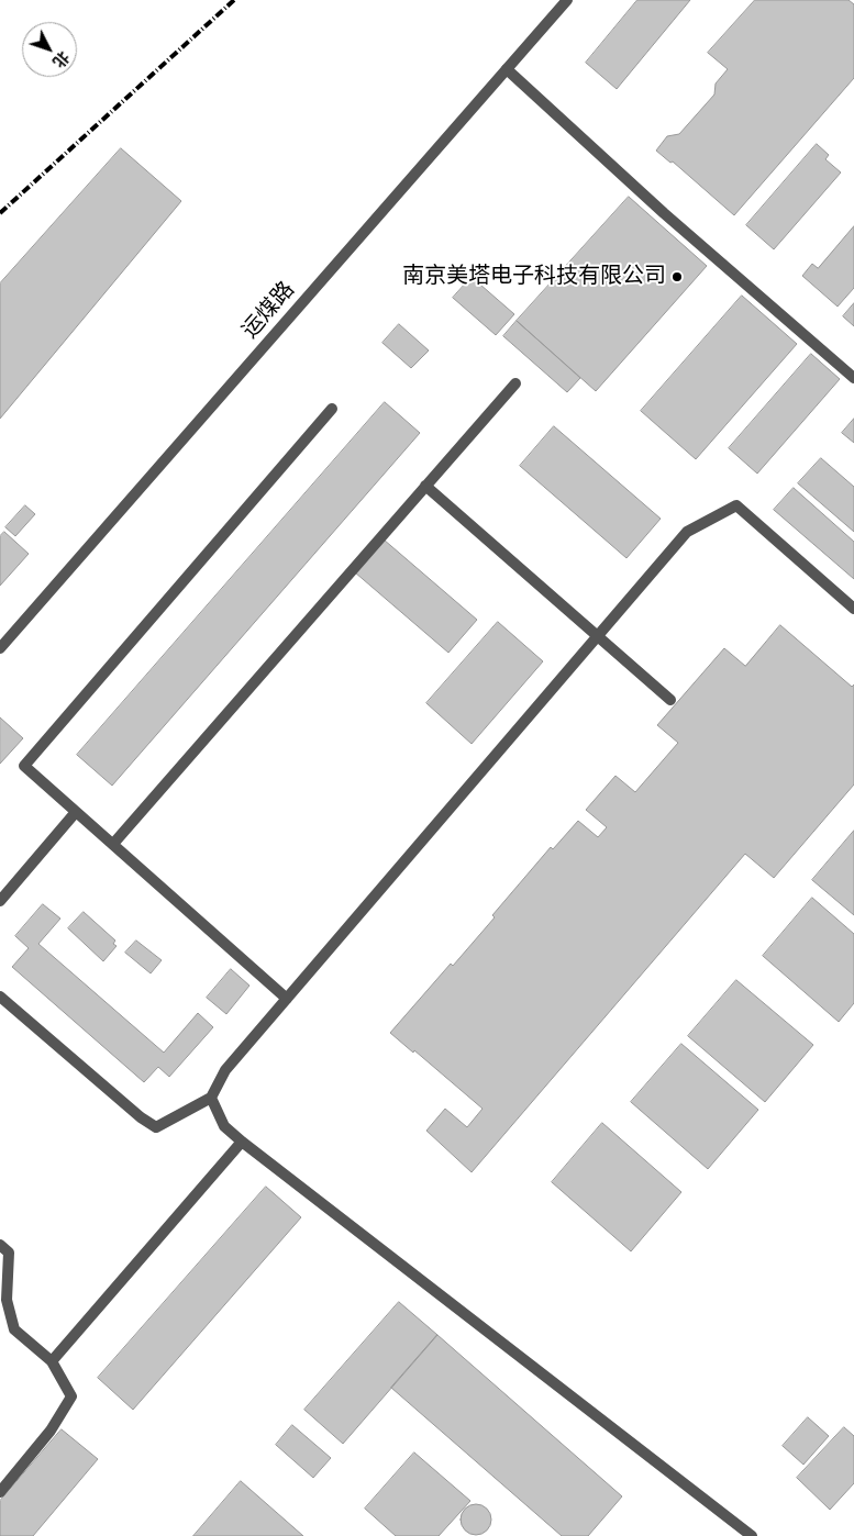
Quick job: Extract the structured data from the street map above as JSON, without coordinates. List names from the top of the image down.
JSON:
{
  "streets": {
    "street": ["运煤路"]
  },
  "places": ["南京美塔电子科技有限公司"],
  "north": "bottom right"
}
